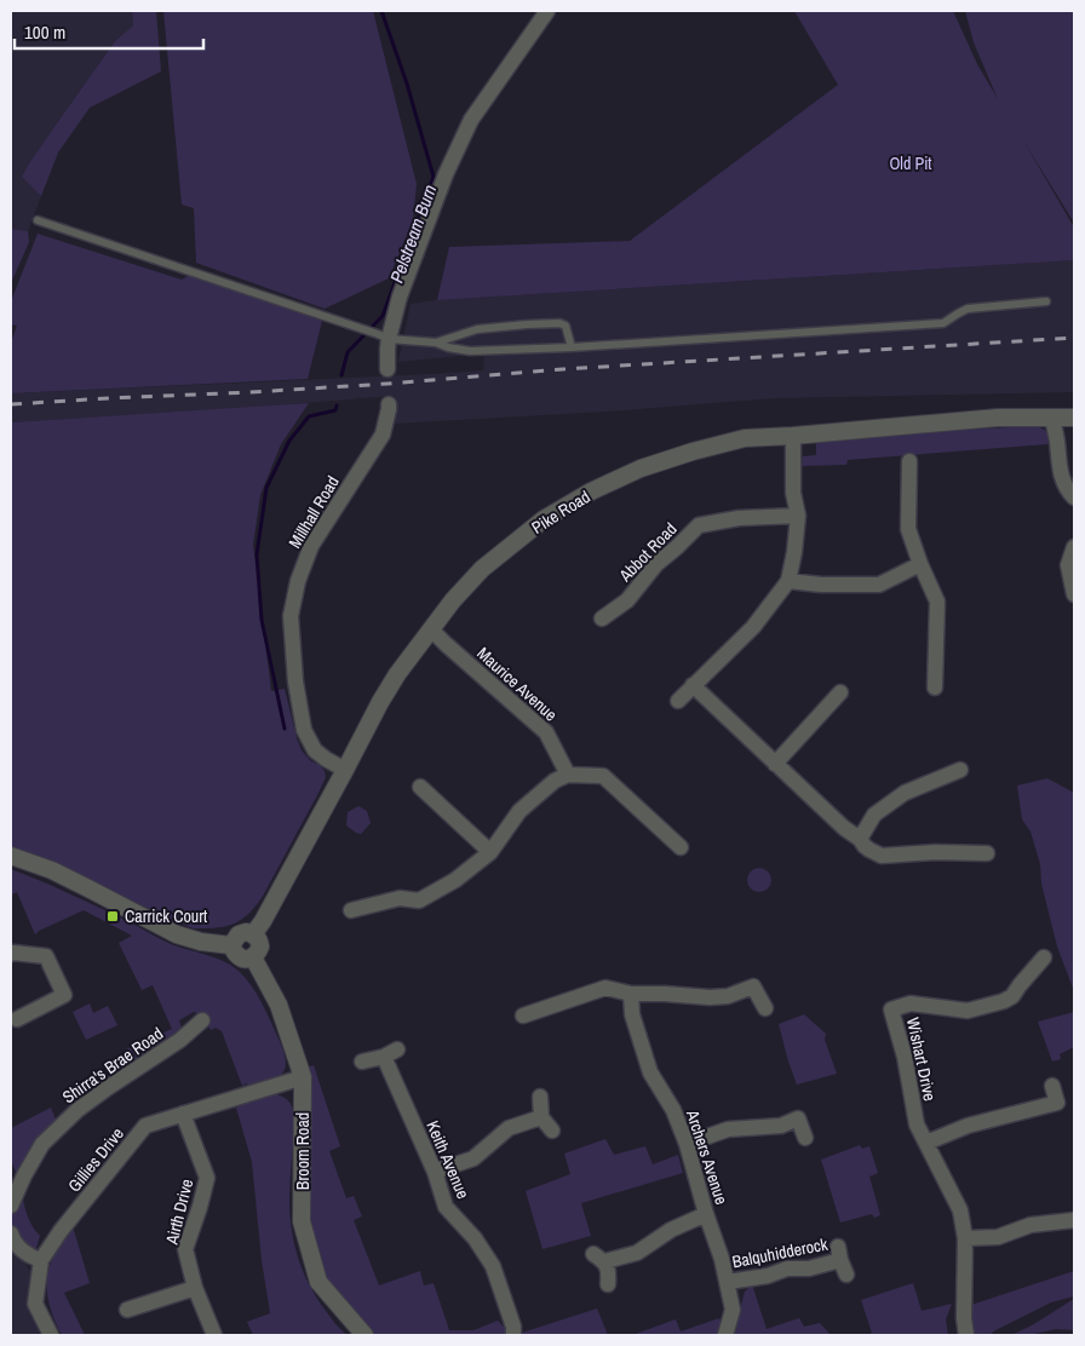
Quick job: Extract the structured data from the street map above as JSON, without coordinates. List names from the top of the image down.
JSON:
{
  "streets": {
    "street": [
      "Millhall Road",
      "Pike Road",
      "Abbot Road",
      "Maurice Avenue",
      "Wishart Drive",
      "Shirra's Brae Road",
      "Broom Road",
      "Archers Avenue",
      "Gillies Drive",
      "Keith Avenue",
      "Airth Drive",
      "Balquhidderock"
    ]
  },
  "crossings": [
    ["Millhall Road", "Pike Road"],
    ["Pike Road", "Maurice Avenue"],
    ["Pike Road", "Broom Road"],
    ["Broom Road", "Gillies Drive"],
    ["Archers Avenue", "Balquhidderock"],
    ["Gillies Drive", "Airth Drive"]
  ],
  "water": ["Pelstream Burn"],
  "parks": ["Old Pit"],
  "places": {
    "transit": ["Carrick Court"]
  },
  "scale_bar": "100 m"
}
